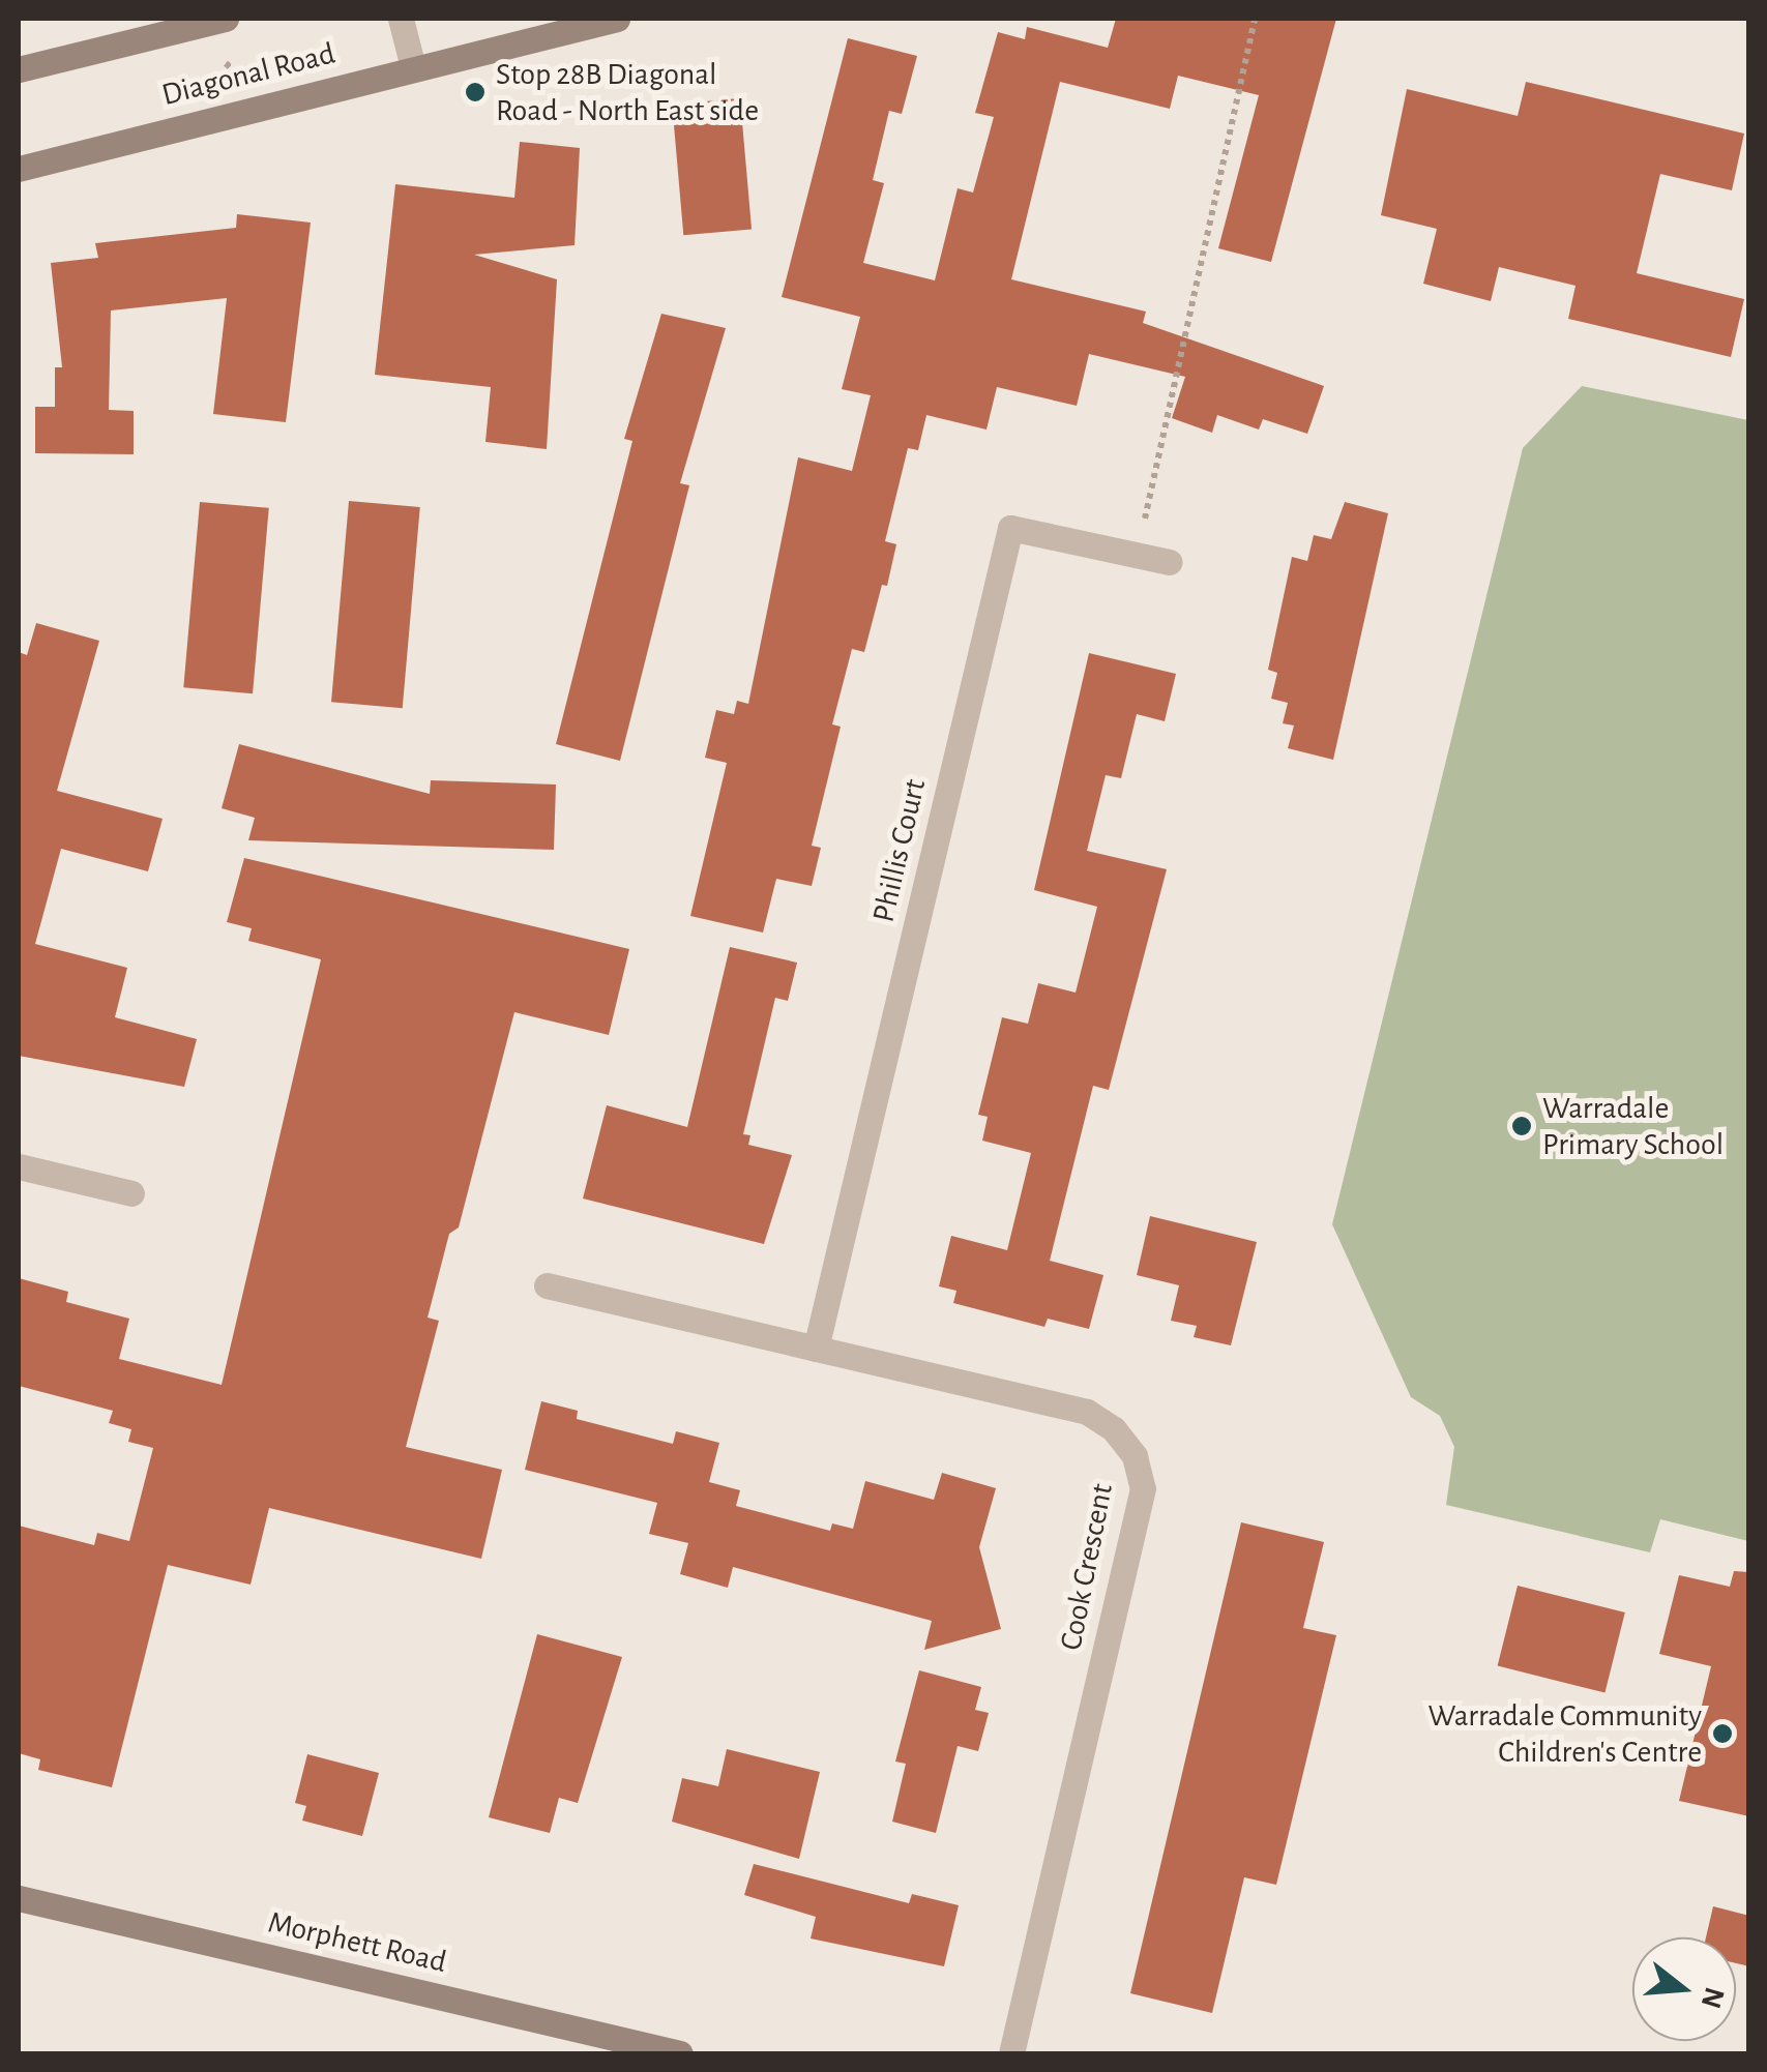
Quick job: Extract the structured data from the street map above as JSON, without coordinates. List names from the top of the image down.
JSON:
{
  "streets": {
    "main road": ["Diagonal Road", "Morphett Road"],
    "street": ["Phillis Court", "Cook Crescent"]
  },
  "crossings": [
    ["Phillis Court", "Cook Crescent"]
  ],
  "places": ["Stop 28B Diagonal Road - North East side", "Warradale Primary School", "Warradale Community Children's Centre"],
  "north": "right"
}
